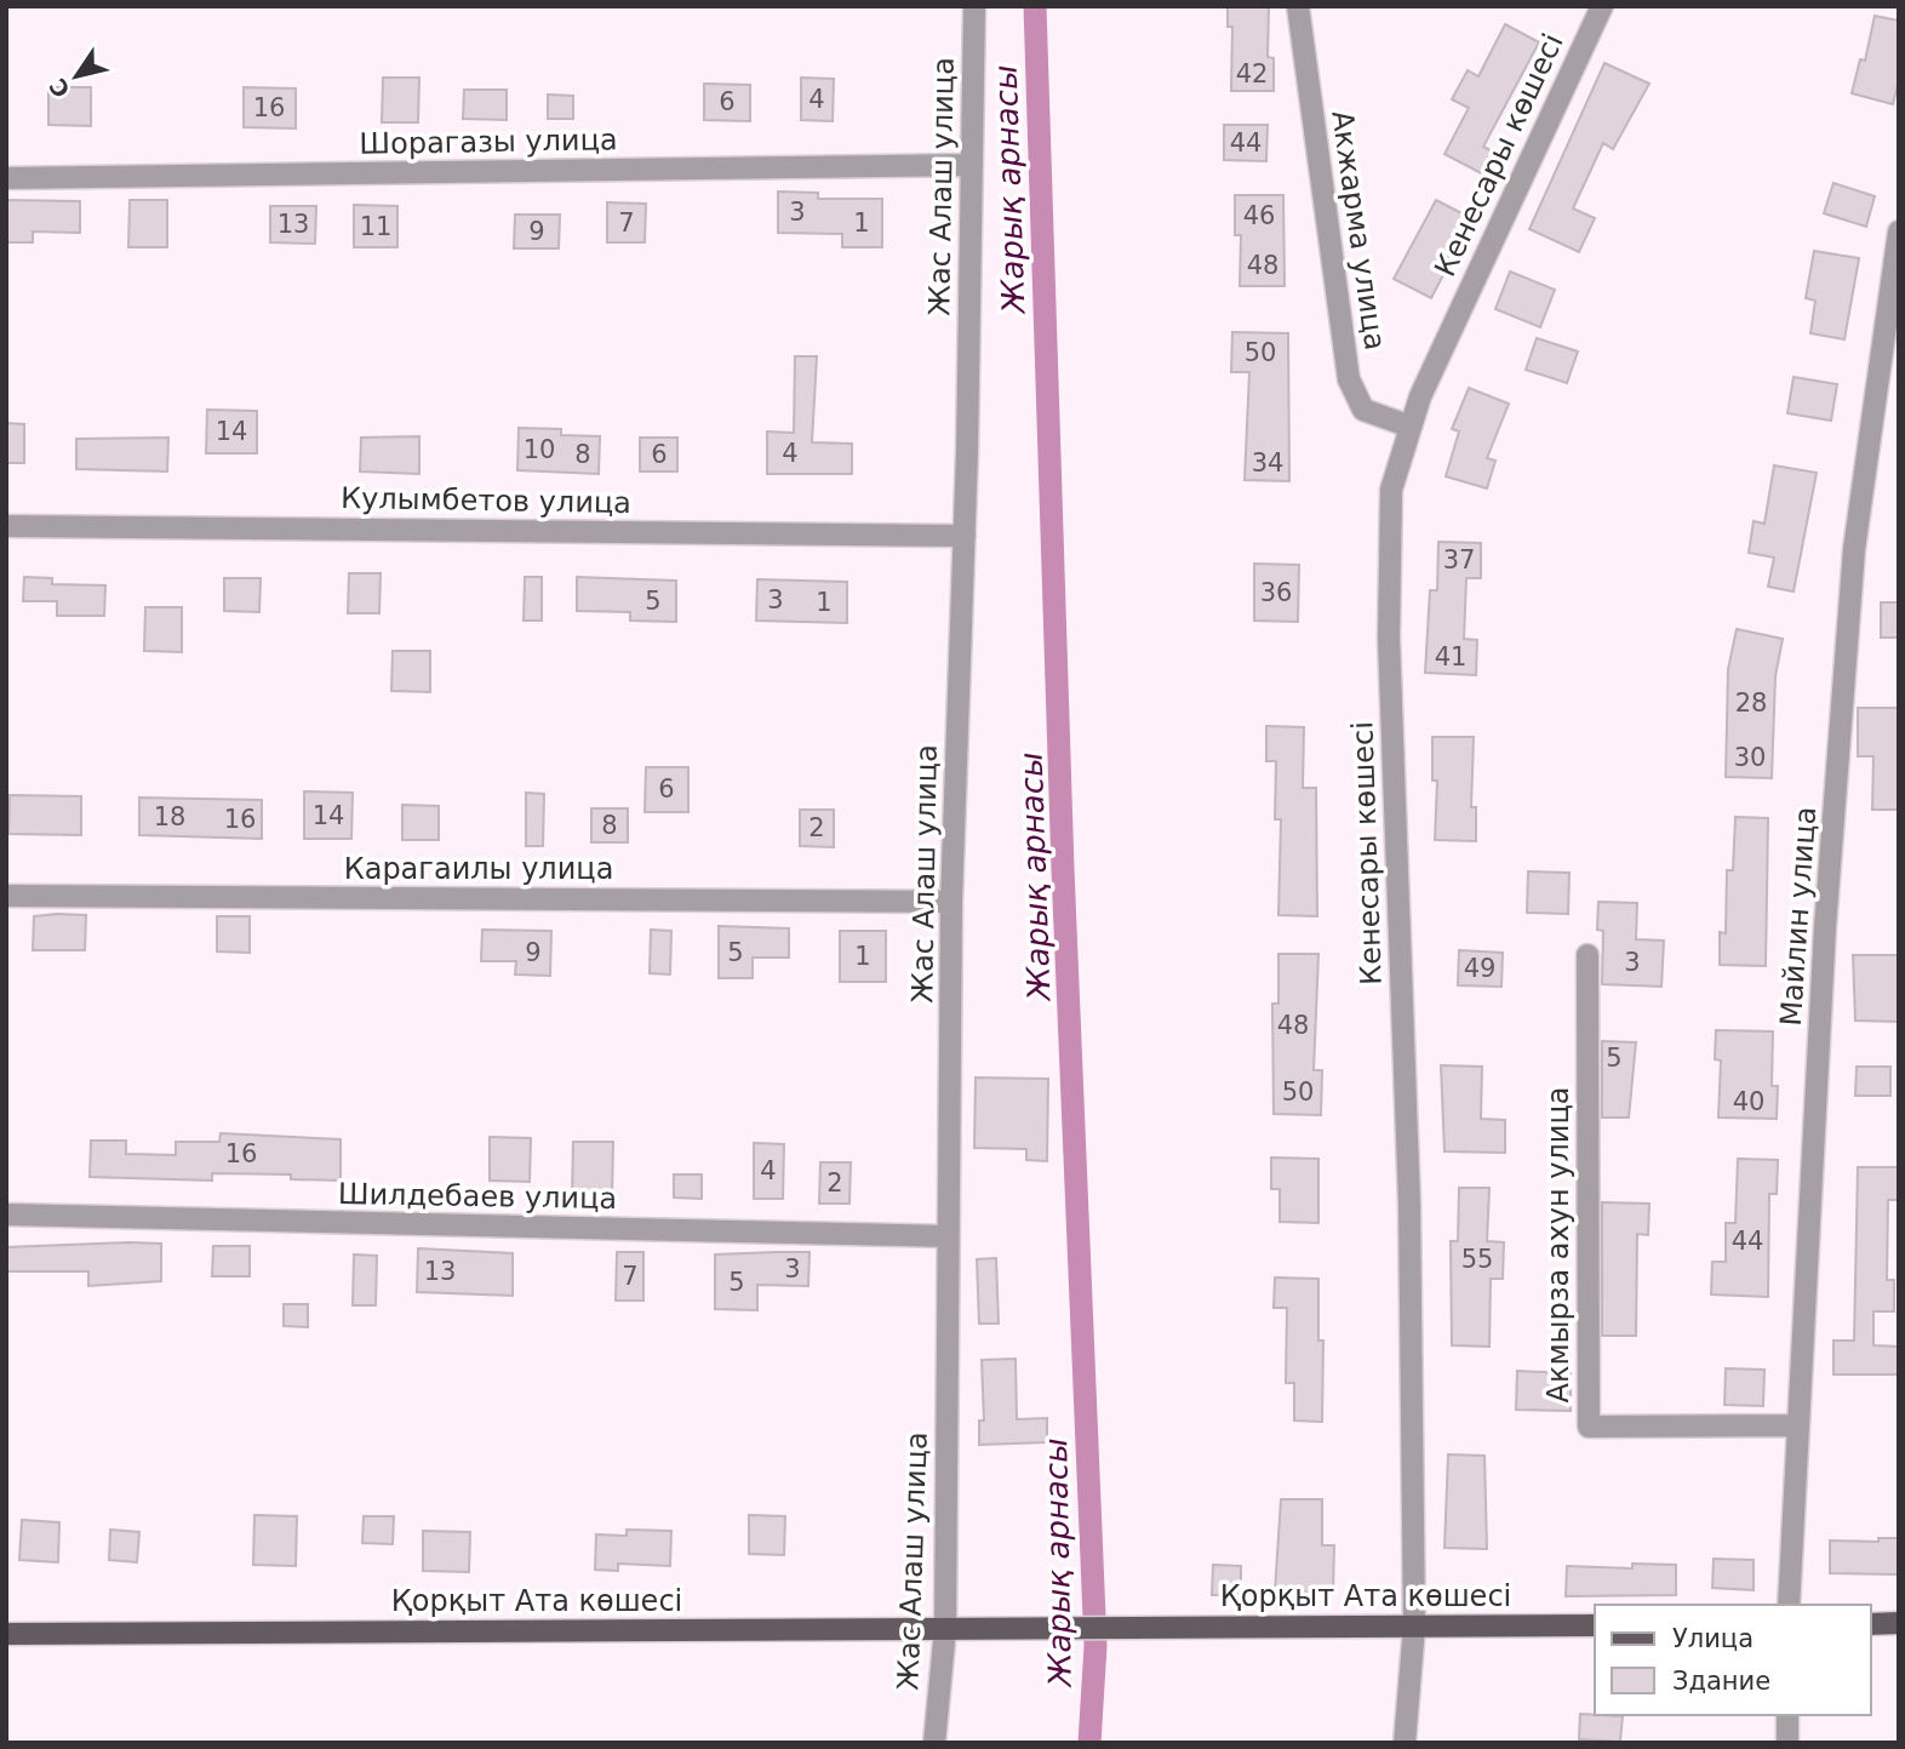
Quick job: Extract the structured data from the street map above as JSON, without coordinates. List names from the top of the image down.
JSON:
{
  "streets": {
    "main road": ["Қорқыт Ата көшесі"],
    "street": [
      "Шорагазы улица",
      "Кенесары көшесі",
      "Жас Алаш улица",
      "Акжарма улица",
      "Кулымбетов улица",
      "Карагаилы улица",
      "Майлин улица",
      "Шилдебаев улица",
      "Акмырза ахун улица"
    ]
  },
  "crossings": [
    ["Шорагазы улица", "Жас Алаш улица"],
    ["Кенесары көшесі", "Акжарма улица"],
    ["Кенесары көшесі", "Қорқыт Ата көшесі"],
    ["Жас Алаш улица", "Кулымбетов улица"],
    ["Жас Алаш улица", "Карагаилы улица"],
    ["Жас Алаш улица", "Шилдебаев улица"],
    ["Жас Алаш улица", "Қорқыт Ата көшесі"],
    ["Майлин улица", "Акмырза ахун улица"]
  ],
  "water": ["Жарық арнасы"],
  "house_numbers": [
    "42",
    "4",
    "6",
    "16",
    "44",
    "3",
    "46",
    "7",
    "1",
    "13",
    "11",
    "9",
    "48",
    "50",
    "14",
    "10",
    "4",
    "8",
    "6",
    "34",
    "37",
    "36",
    "3",
    "5",
    "1",
    "41",
    "28",
    "30",
    "6",
    "14",
    "18",
    "16",
    "8",
    "2",
    "9",
    "5",
    "1",
    "3",
    "49",
    "48",
    "5",
    "50",
    "40",
    "16",
    "4",
    "2",
    "44",
    "55",
    "3",
    "13",
    "7",
    "5"
  ],
  "legend": ["Улица", "Здание"],
  "north": "bottom left"
}
